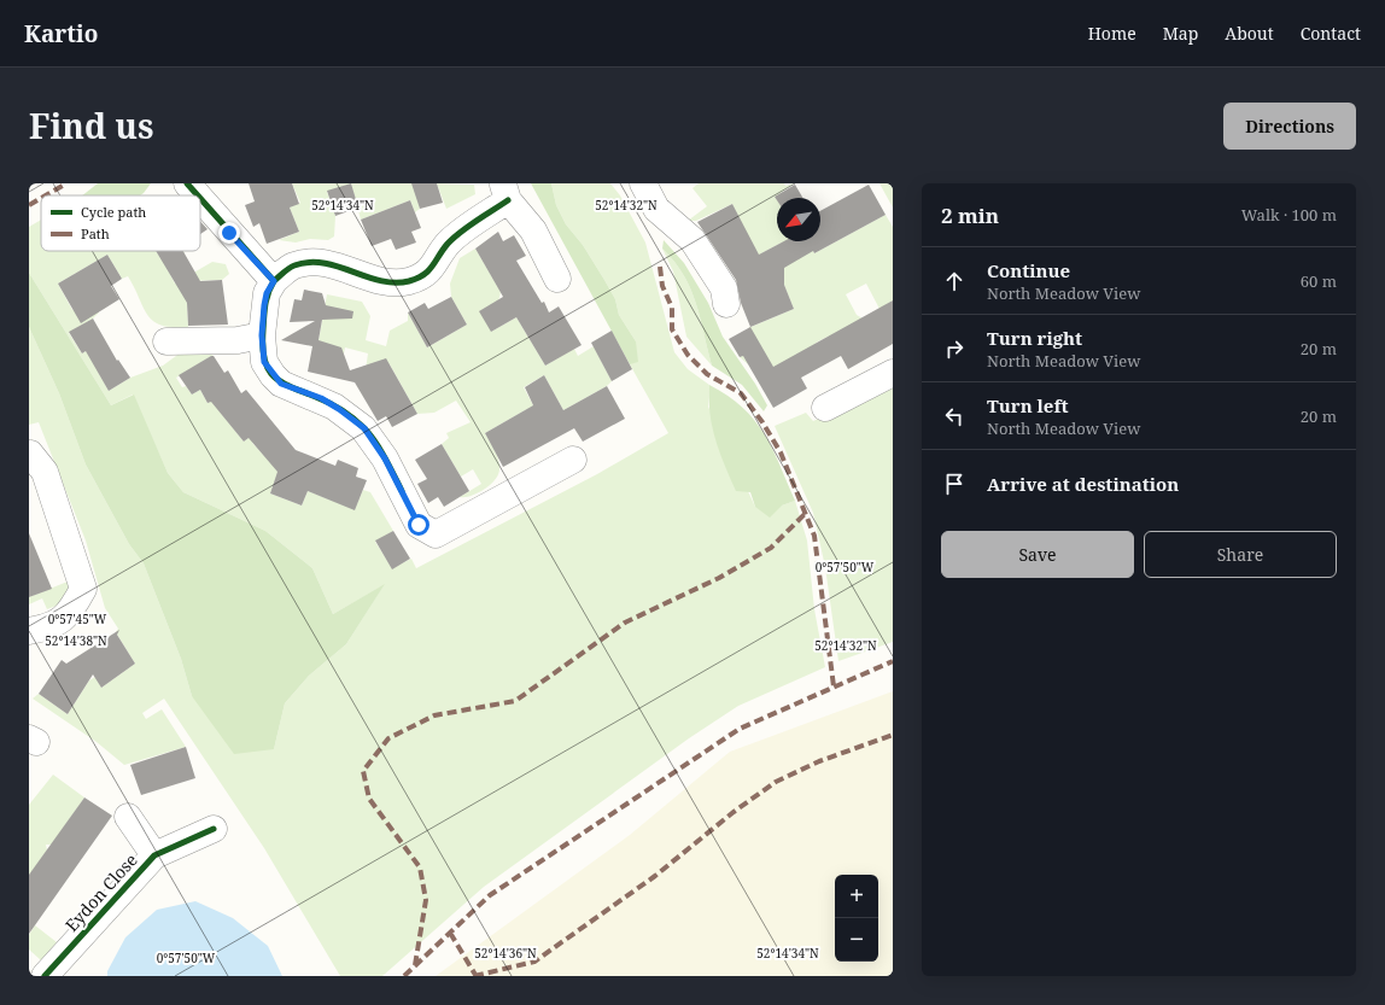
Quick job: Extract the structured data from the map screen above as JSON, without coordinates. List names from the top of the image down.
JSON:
{
  "streets": {
    "street": ["Eydon Close"]
  },
  "legend": ["Cycle path", "Path"],
  "north": "bottom left",
  "page": {
    "header": "Kartio",
    "nav": [
      "Home",
      "Map",
      "About",
      "Contact"
    ],
    "title": "Find us",
    "buttons": [
      "Directions",
      ["Save", "Share"]
    ],
    "heading": ["2 min", "Walk · 100 m"],
    "list": [
      ["Continue", "North Meadow View", "60 m"],
      ["Turn right", "North Meadow View", "20 m"],
      ["Turn left", "North Meadow View", "20 m"],
      "Arrive at destination"
    ],
    "map_buttons": ["+", "−"]
  },
  "coordinates": [
    "52°14'34\"N",
    "52°14'32\"N",
    "0°57'50\"W",
    "0°57'45\"W",
    "52°14'38\"N",
    "52°14'36\"N"
  ]
}
